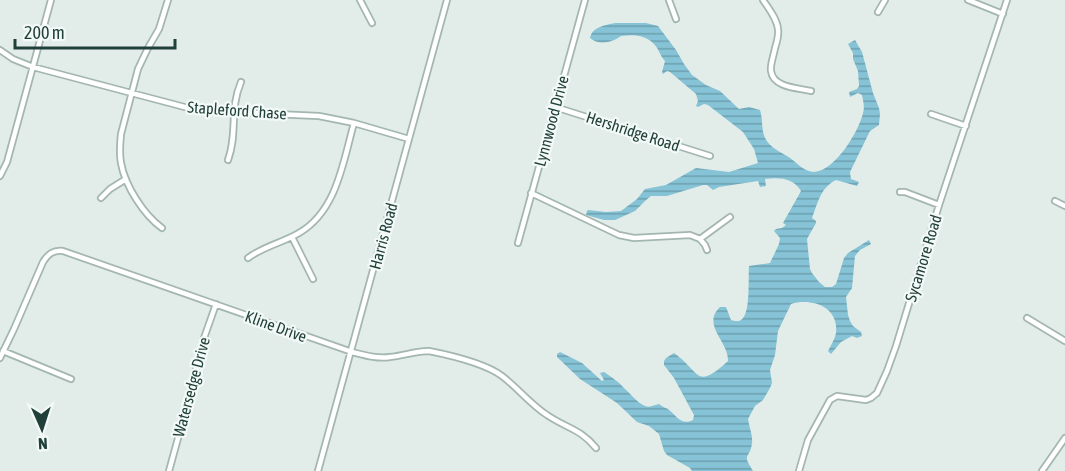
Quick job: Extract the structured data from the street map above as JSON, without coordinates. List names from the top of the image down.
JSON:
{
  "streets": {
    "street": [
      "Stapleford Chase",
      "Lynnwood Drive",
      "Hershridge Road",
      "Harris Road",
      "Sycamore Road",
      "Kline Drive",
      "Watersedge Drive"
    ]
  },
  "crossings": [
    ["Stapleford Chase", "Harris Road"],
    ["Lynnwood Drive", "Hershridge Road"],
    ["Harris Road", "Kline Drive"],
    ["Kline Drive", "Watersedge Drive"]
  ],
  "scale_bar": "200 m",
  "north": "bottom"
}
